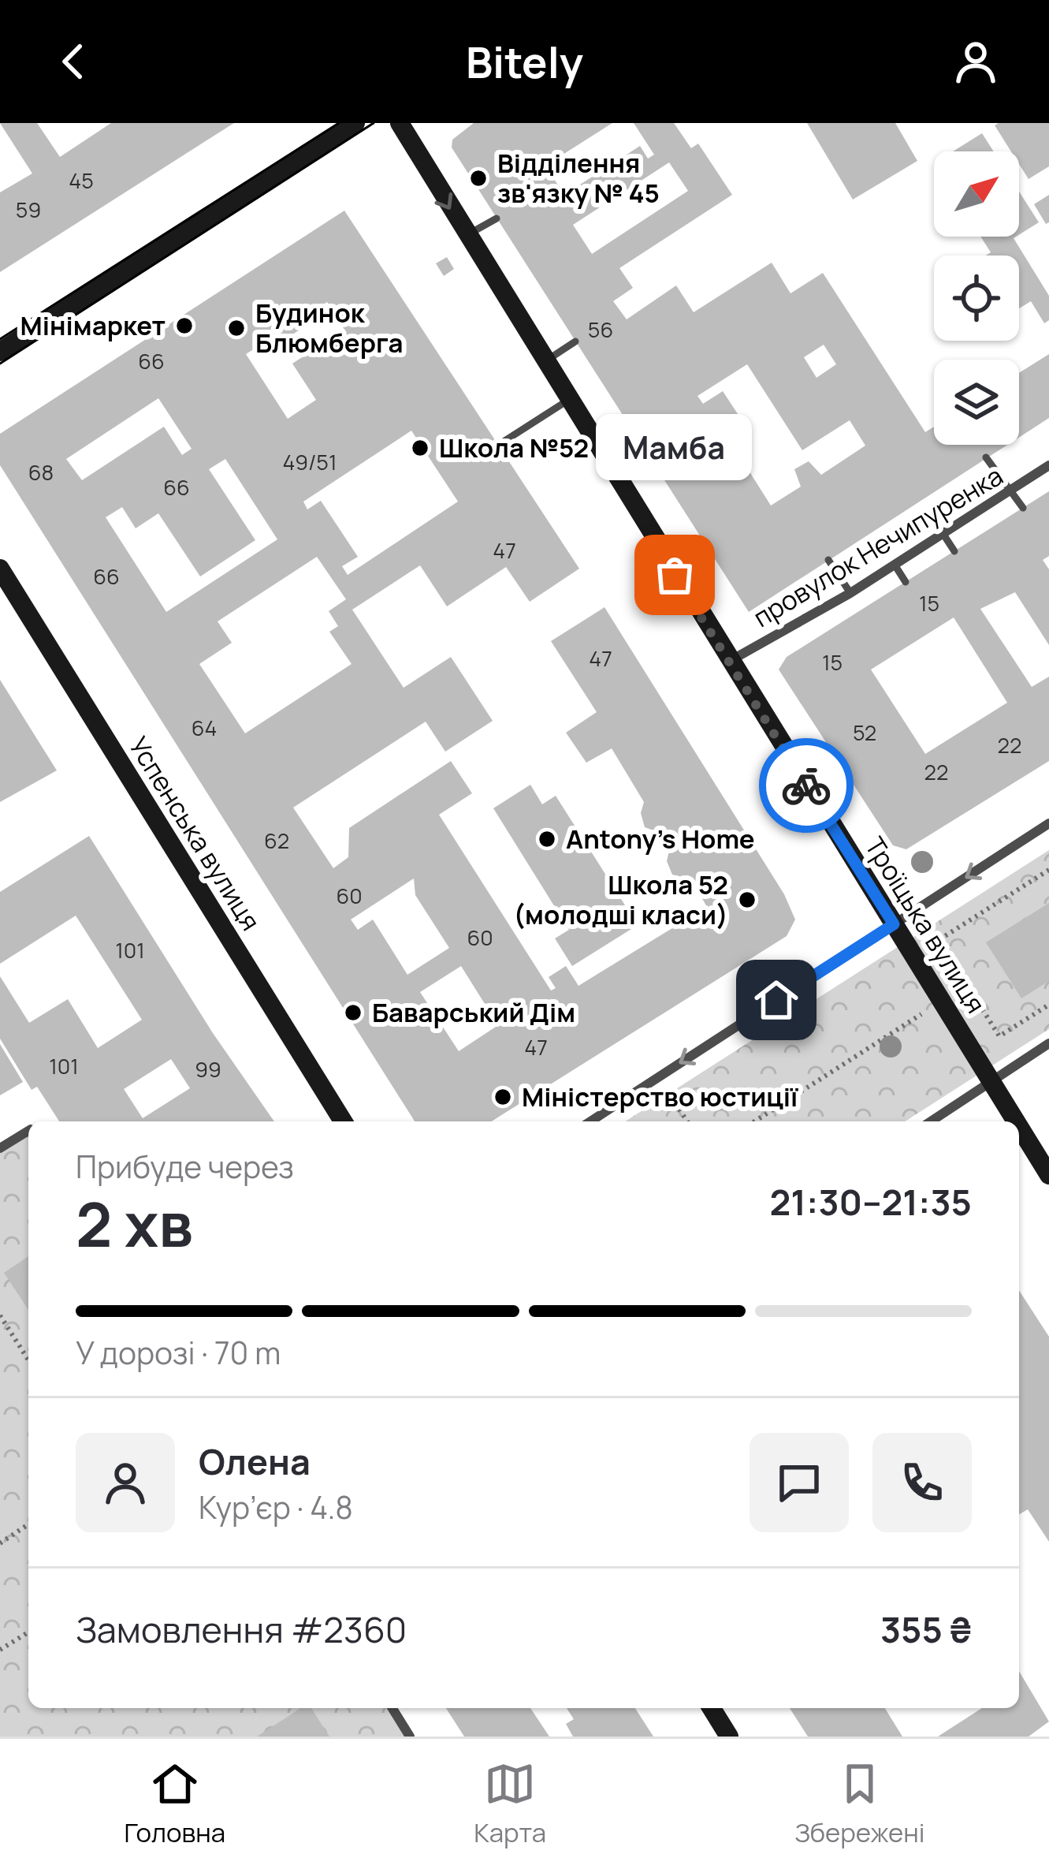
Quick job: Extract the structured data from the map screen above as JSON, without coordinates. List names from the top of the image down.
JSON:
{
  "streets": {
    "main road": ["Успенська вулиця", "Троїцька вулиця"],
    "street": ["провулок Нечипуренка"]
  },
  "crossings": [
    ["провулок Нечипуренка", "Троїцька вулиця"]
  ],
  "places": [
    "Відділення зв'язку № 45",
    "Мінімаркет",
    "Будинок Блюмберга",
    "Школа №52",
    "Мамба",
    "Antony's Home",
    "Школа 52 (молодші класи)",
    "Баварський Дім",
    "Міністерство юстиції"
  ],
  "house_numbers": [
    "45",
    "59",
    "56",
    "66",
    "49/51",
    "68",
    "66",
    "47",
    "66",
    "15",
    "47",
    "15",
    "64",
    "52",
    "22",
    "22",
    "62",
    "60",
    "60",
    "101",
    "47",
    "101",
    "99"
  ],
  "north": "top right",
  "page": {
    "header": "Bitely",
    "bubble": "Мамба",
    "heading": ["2 хв", "Прибуде через", "21:30–21:35"],
    "panel": [
      "Олена",
      "Кур’єр · 4.8",
      "Замовлення #2360",
      "355 ₴"
    ],
    "bar": "У дорозі · 70 m",
    "tabs": ["Головна", "Карта", "Збережені"]
  }
}
